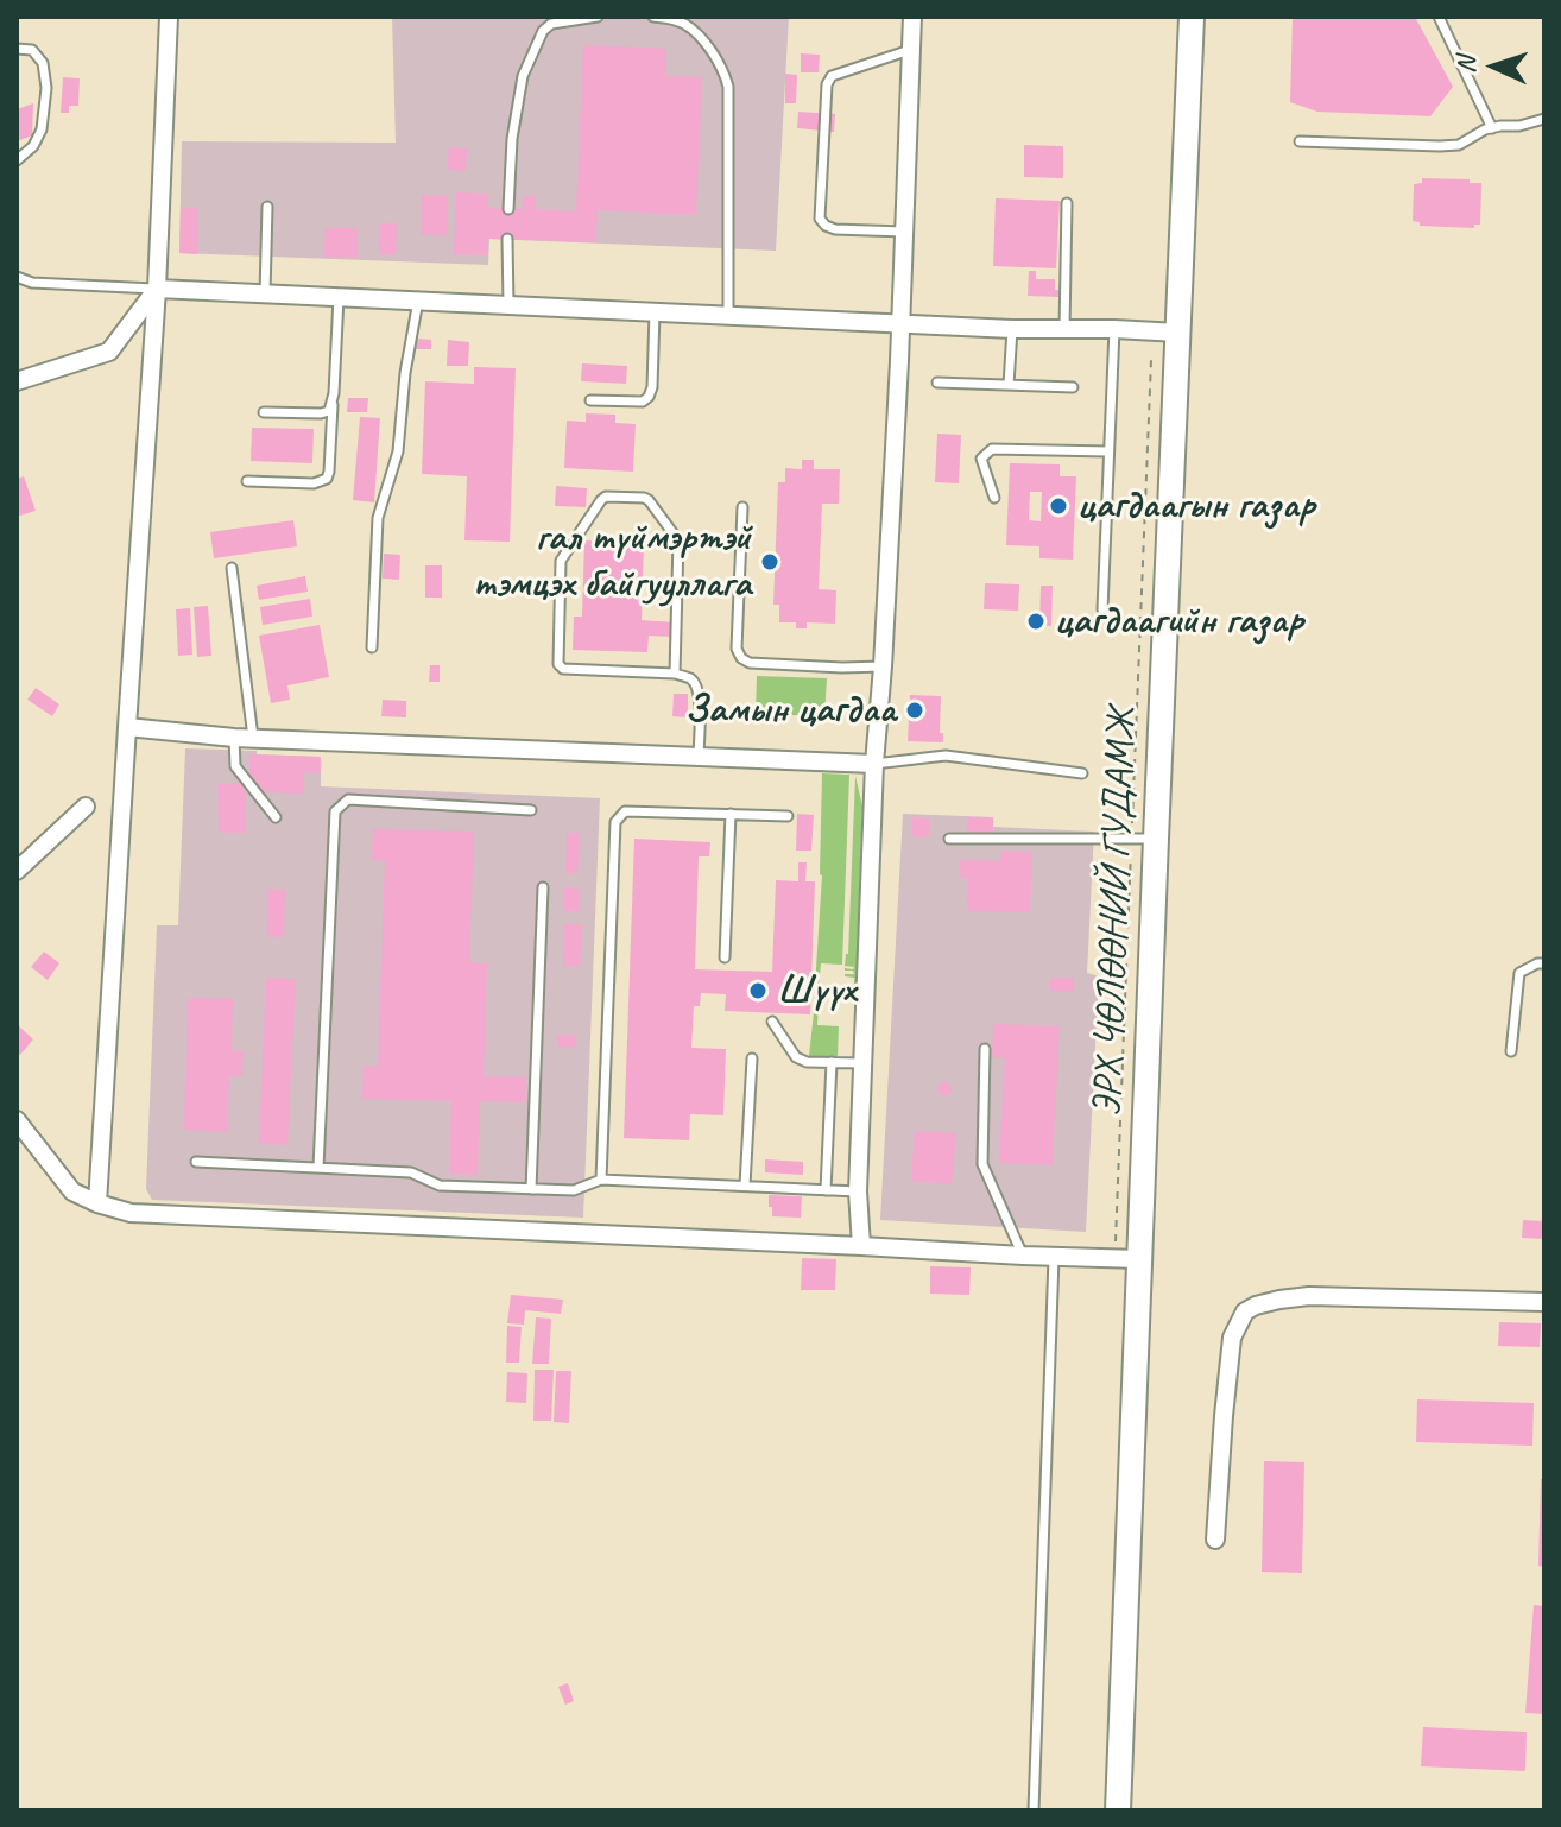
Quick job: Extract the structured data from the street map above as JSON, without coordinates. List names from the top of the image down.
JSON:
{
  "streets": {
    "main road": ["ЭРХ ЧӨЛӨӨНИЙ ГУДАМЖ"]
  },
  "places": [
    "цагдаагын газар",
    "гал түймэртэй тэмцэх байгууллага",
    "цагдаагийн газар",
    "Замын цагдаа",
    "Шүүх"
  ],
  "north": "left"
}
